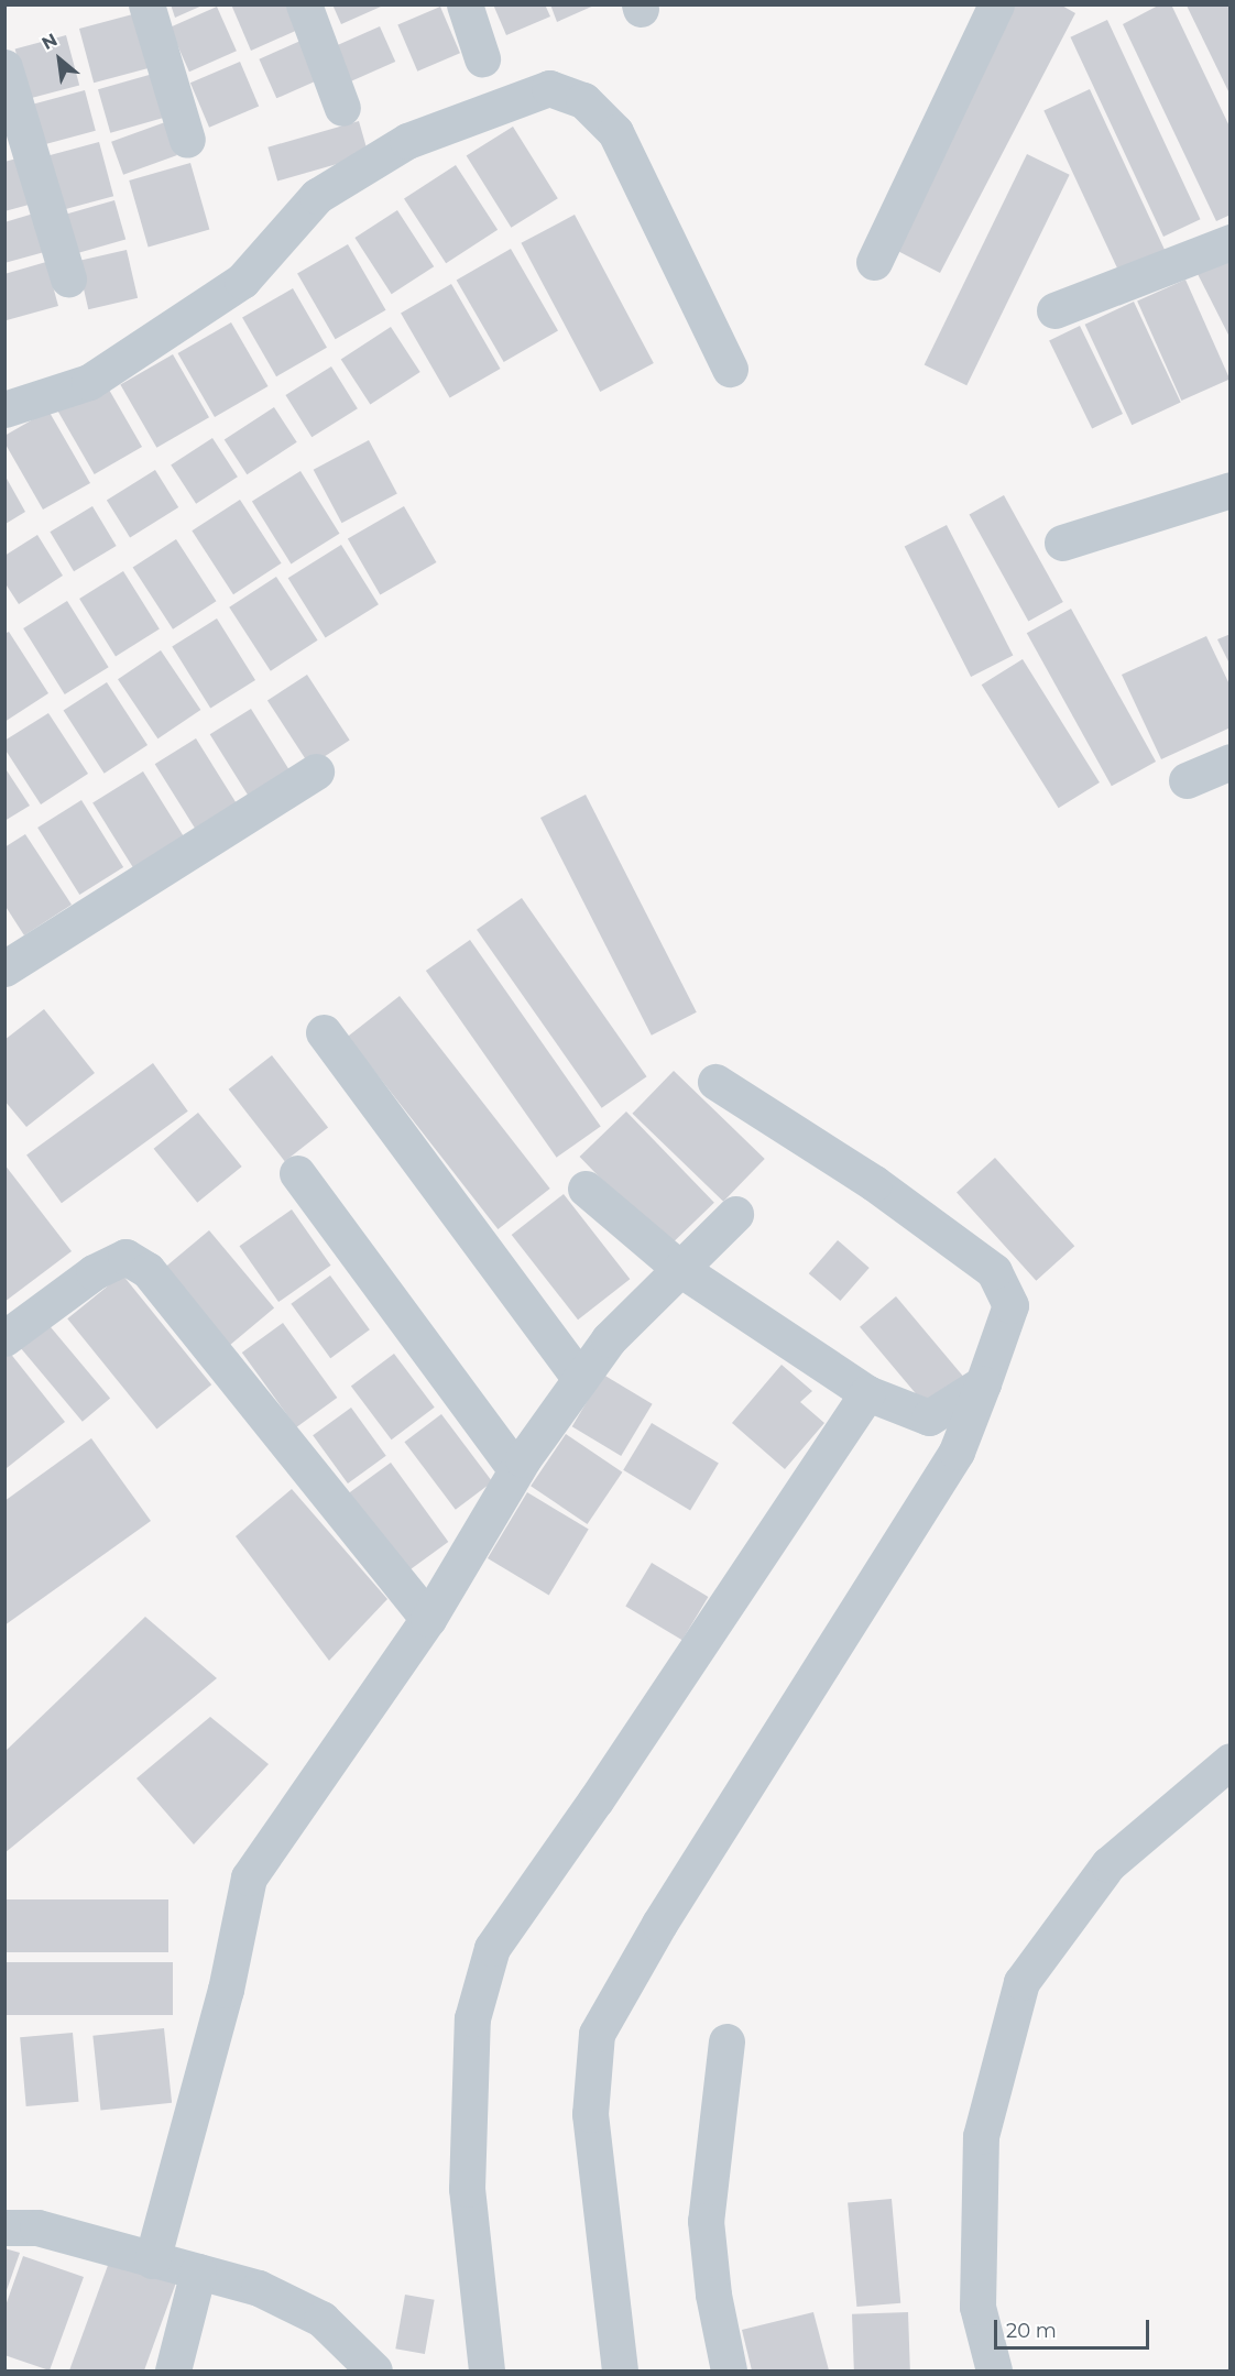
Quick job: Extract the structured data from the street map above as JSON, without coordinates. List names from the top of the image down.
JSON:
{
  "scale_bar": "20 m",
  "north": "top left"
}
